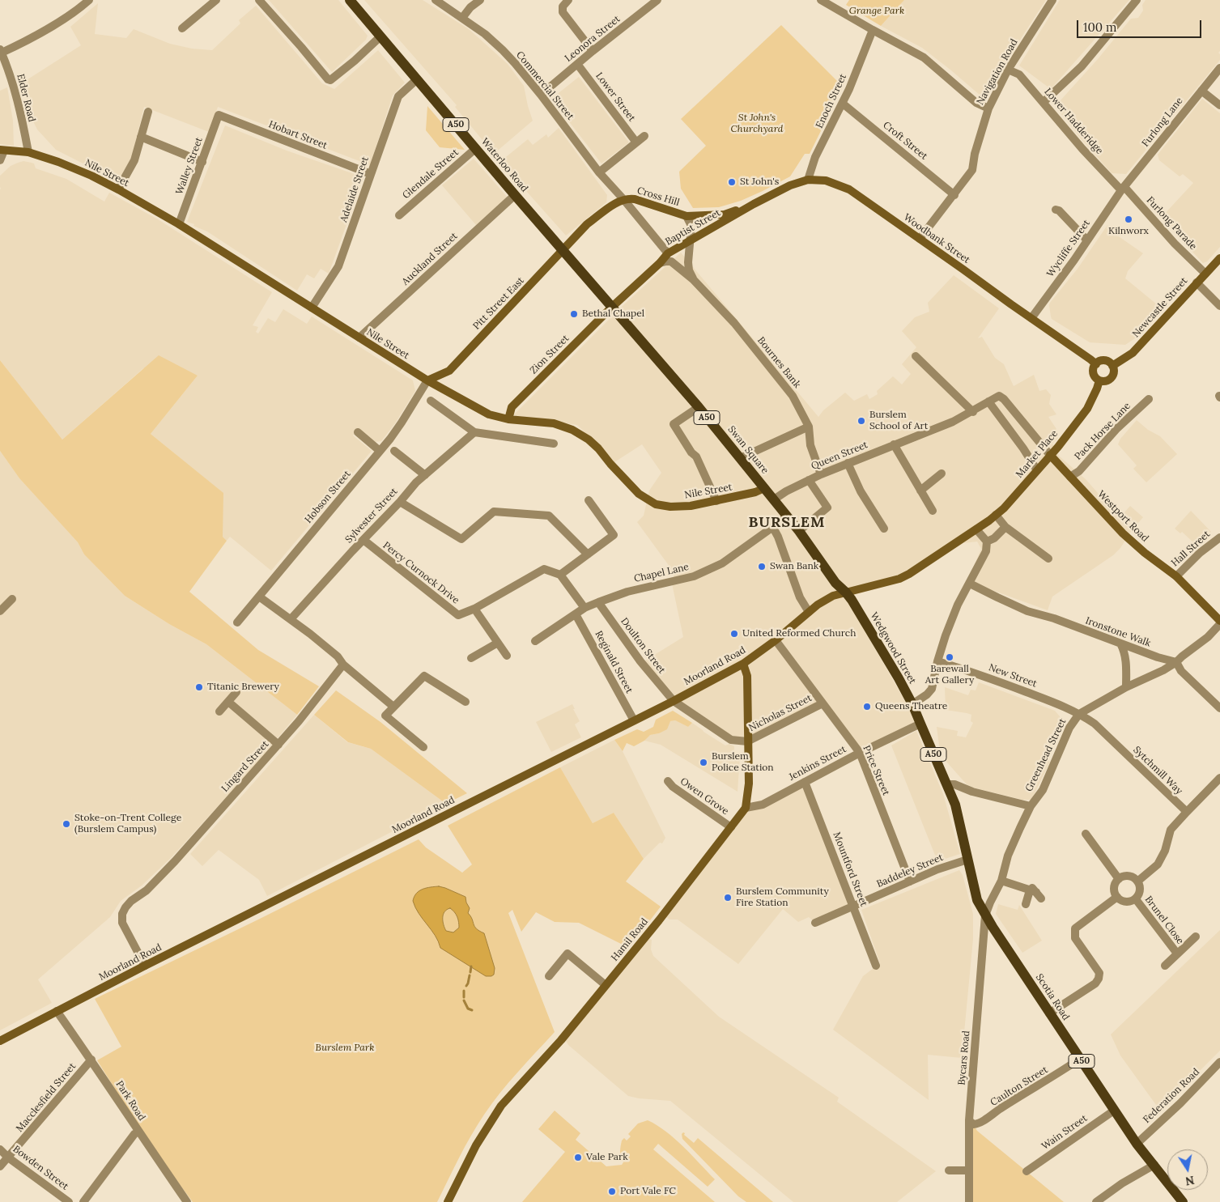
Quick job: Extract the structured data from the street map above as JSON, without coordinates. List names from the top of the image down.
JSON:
{
  "streets": {
    "main road": [
      "A50",
      "Waterloo Road",
      "Nile Street",
      "Cross Hill",
      "Baptist Street",
      "Woodbank Street",
      "Pitt Street East",
      "Newcastle Street",
      "Zion Street",
      "Swan Square",
      "Market Place",
      "Westport Road",
      "Wedgwood Street",
      "Moorland Road",
      "Hamil Road",
      "Scotia Road"
    ],
    "street": [
      "Leonora Street",
      "Navigation Road",
      "Commercial Street",
      "Lower Street",
      "Elder Road",
      "Enoch Street",
      "Lower Hadderidge",
      "Furlong Lane",
      "Hobart Street",
      "Croft Street",
      "Walley Street",
      "Glendale Street",
      "Adelaide Street",
      "Furlong Parade",
      "Wycliffe Street",
      "Auckland Street",
      "Bournes Bank",
      "Pack Horse Lane",
      "Queen Street",
      "Hobson Street",
      "Sylvester Street",
      "Hall Street",
      "Percy Curnock Drive",
      "Chapel Lane",
      "Ironstone Walk",
      "Doulton Street",
      "Reginald Street",
      "New Street",
      "Nicholas Street",
      "Greenhead Street",
      "Jenkins Street",
      "Lingard Street",
      "Price Street",
      "Sytchmill Way",
      "Owen Grove",
      "Mountford Street",
      "Baddeley Street",
      "Brunel Close",
      "Bycars Road",
      "Caulton Street",
      "Federation Road",
      "Macclesfield Street",
      "Park Road",
      "Wain Street",
      "Bowden Street"
    ]
  },
  "crossings": [
    ["Leonora Street", "Commercial Street"],
    ["Leonora Street", "Lower Street"],
    ["Navigation Road", "Lower Hadderidge"],
    ["Navigation Road", "Croft Street"],
    ["Navigation Road", "Woodbank Street"],
    ["Commercial Street", "Cross Hill"],
    ["Commercial Street", "Baptist Street"],
    ["Commercial Street", "Pitt Street East"],
    ["Elder Road", "Nile Street"],
    ["Enoch Street", "Croft Street"],
    ["Enoch Street", "Woodbank Street"],
    ["Lower Hadderidge", "Furlong Lane"],
    ["Lower Hadderidge", "Furlong Parade"],
    ["Lower Hadderidge", "Wycliffe Street"],
    ["Furlong Lane", "Furlong Parade"],
    ["Furlong Lane", "Wycliffe Street"],
    ["Hobart Street", "Walley Street"],
    ["Hobart Street", "Adelaide Street"],
    ["Waterloo Road", "Glendale Street"],
    ["Waterloo Road", "Adelaide Street"],
    ["Waterloo Road", "Baptist Street"],
    ["Waterloo Road", "Auckland Street"],
    ["Waterloo Road", "Pitt Street East"],
    ["Waterloo Road", "Zion Street"],
    ["Waterloo Road", "Swan Square"],
    ["Walley Street", "Nile Street"],
    ["Nile Street", "Adelaide Street"],
    ["Nile Street", "Auckland Street"],
    ["Nile Street", "Pitt Street East"],
    ["Nile Street", "Zion Street"],
    ["Nile Street", "Swan Square"],
    ["Nile Street", "Hobson Street"],
    ["Cross Hill", "Baptist Street"],
    ["Cross Hill", "Woodbank Street"],
    ["Cross Hill", "Pitt Street East"],
    ["Cross Hill", "Bournes Bank"],
    ["Furlong Parade", "Wycliffe Street"],
    ["Furlong Parade", "Newcastle Street"],
    ["Baptist Street", "Woodbank Street"],
    ["Baptist Street", "Zion Street"],
    ["Baptist Street", "Bournes Bank"],
    ["Baptist Street", "Swan Square"],
    ["Woodbank Street", "Wycliffe Street"],
    ["Woodbank Street", "Newcastle Street"],
    ["Woodbank Street", "Market Place"],
    ["Pitt Street East", "Hobson Street"],
    ["Newcastle Street", "Market Place"],
    ["Zion Street", "Swan Square"],
    ["Bournes Bank", "Queen Street"],
    ["Pack Horse Lane", "Westport Road"],
    ["Swan Square", "Market Place"],
    ["Swan Square", "Queen Street"],
    ["Swan Square", "Chapel Lane"],
    ["Swan Square", "Wedgwood Street"],
    ["Swan Square", "Moorland Road"],
    ["Market Place", "Westport Road"],
    ["Market Place", "Wedgwood Street"],
    ["Market Place", "Moorland Road"],
    ["Sylvester Street", "Percy Curnock Drive"],
    ["Westport Road", "Hall Street"],
    ["Westport Road", "Greenhead Street"],
    ["Chapel Lane", "Doulton Street"],
    ["Chapel Lane", "Reginald Street"],
    ["Ironstone Walk", "Greenhead Street"],
    ["Doulton Street", "Moorland Road"],
    ["Doulton Street", "Nicholas Street"],
    ["Doulton Street", "Hamil Road"],
    ["Wedgwood Street", "Moorland Road"],
    ["Wedgwood Street", "Jenkins Street"],
    ["Wedgwood Street", "Scotia Road"],
    ["Reginald Street", "Moorland Road"],
    ["Moorland Road", "Lingard Street"],
    ["Moorland Road", "Price Street"],
    ["Moorland Road", "Hamil Road"],
    ["Moorland Road", "Park Road"],
    ["New Street", "Greenhead Street"],
    ["New Street", "Sytchmill Way"],
    ["Nicholas Street", "Price Street"],
    ["Nicholas Street", "Hamil Road"],
    ["Greenhead Street", "Sytchmill Way"],
    ["Greenhead Street", "Scotia Road"],
    ["Greenhead Street", "Bycars Road"],
    ["Jenkins Street", "Price Street"],
    ["Jenkins Street", "Mountford Street"],
    ["Jenkins Street", "Hamil Road"],
    ["Price Street", "Baddeley Street"],
    ["Owen Grove", "Hamil Road"],
    ["Mountford Street", "Baddeley Street"],
    ["Baddeley Street", "Scotia Road"],
    ["Scotia Road", "Bycars Road"],
    ["Scotia Road", "Caulton Street"],
    ["Scotia Road", "Federation Road"],
    ["Scotia Road", "Wain Street"],
    ["Bycars Road", "Caulton Street"],
    ["Macclesfield Street", "Park Road"],
    ["Macclesfield Street", "Bowden Street"]
  ],
  "districts": ["BURSLEM"],
  "parks": ["Grange Park", "St John's Churchyard", "Burslem Park"],
  "places": [
    "St John's",
    "Kilnworx",
    "Bethal Chapel",
    "Burslem School of Art",
    "Swan Bank",
    "United Reformed Church",
    "Barewall Art Gallery",
    "Titanic Brewery",
    "Queens Theatre",
    "Burslem Police Station",
    "Stoke-on-Trent College (Burslem Campus)",
    "Burslem Community Fire Station",
    "Vale Park",
    "Port Vale FC"
  ],
  "scale_bar": "100 m",
  "north": "bottom"
}
